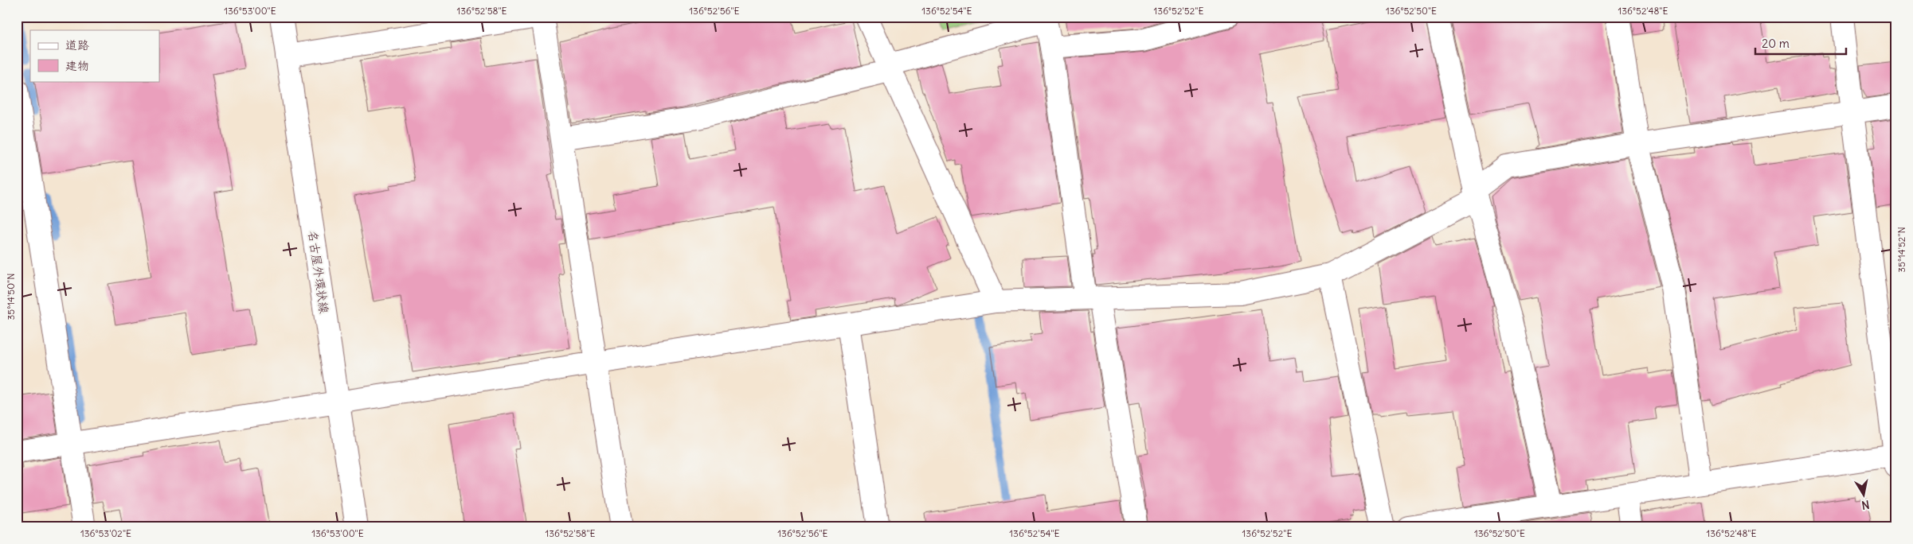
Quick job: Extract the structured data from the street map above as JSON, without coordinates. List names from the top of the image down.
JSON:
{
  "streets": {
    "street": ["名古屋外環状線"]
  },
  "legend": ["道路", "建物"],
  "scale_bar": "20 m",
  "north": "bottom",
  "coordinates": [
    "136°53'00\"E",
    "136°52'58\"E",
    "136°52'56\"E",
    "136°52'54\"E",
    "136°52'52\"E",
    "136°52'50\"E",
    "136°52'48\"E",
    "35°14'52\"N",
    "35°14'50\"N",
    "136°53'02\"E"
  ]
}
